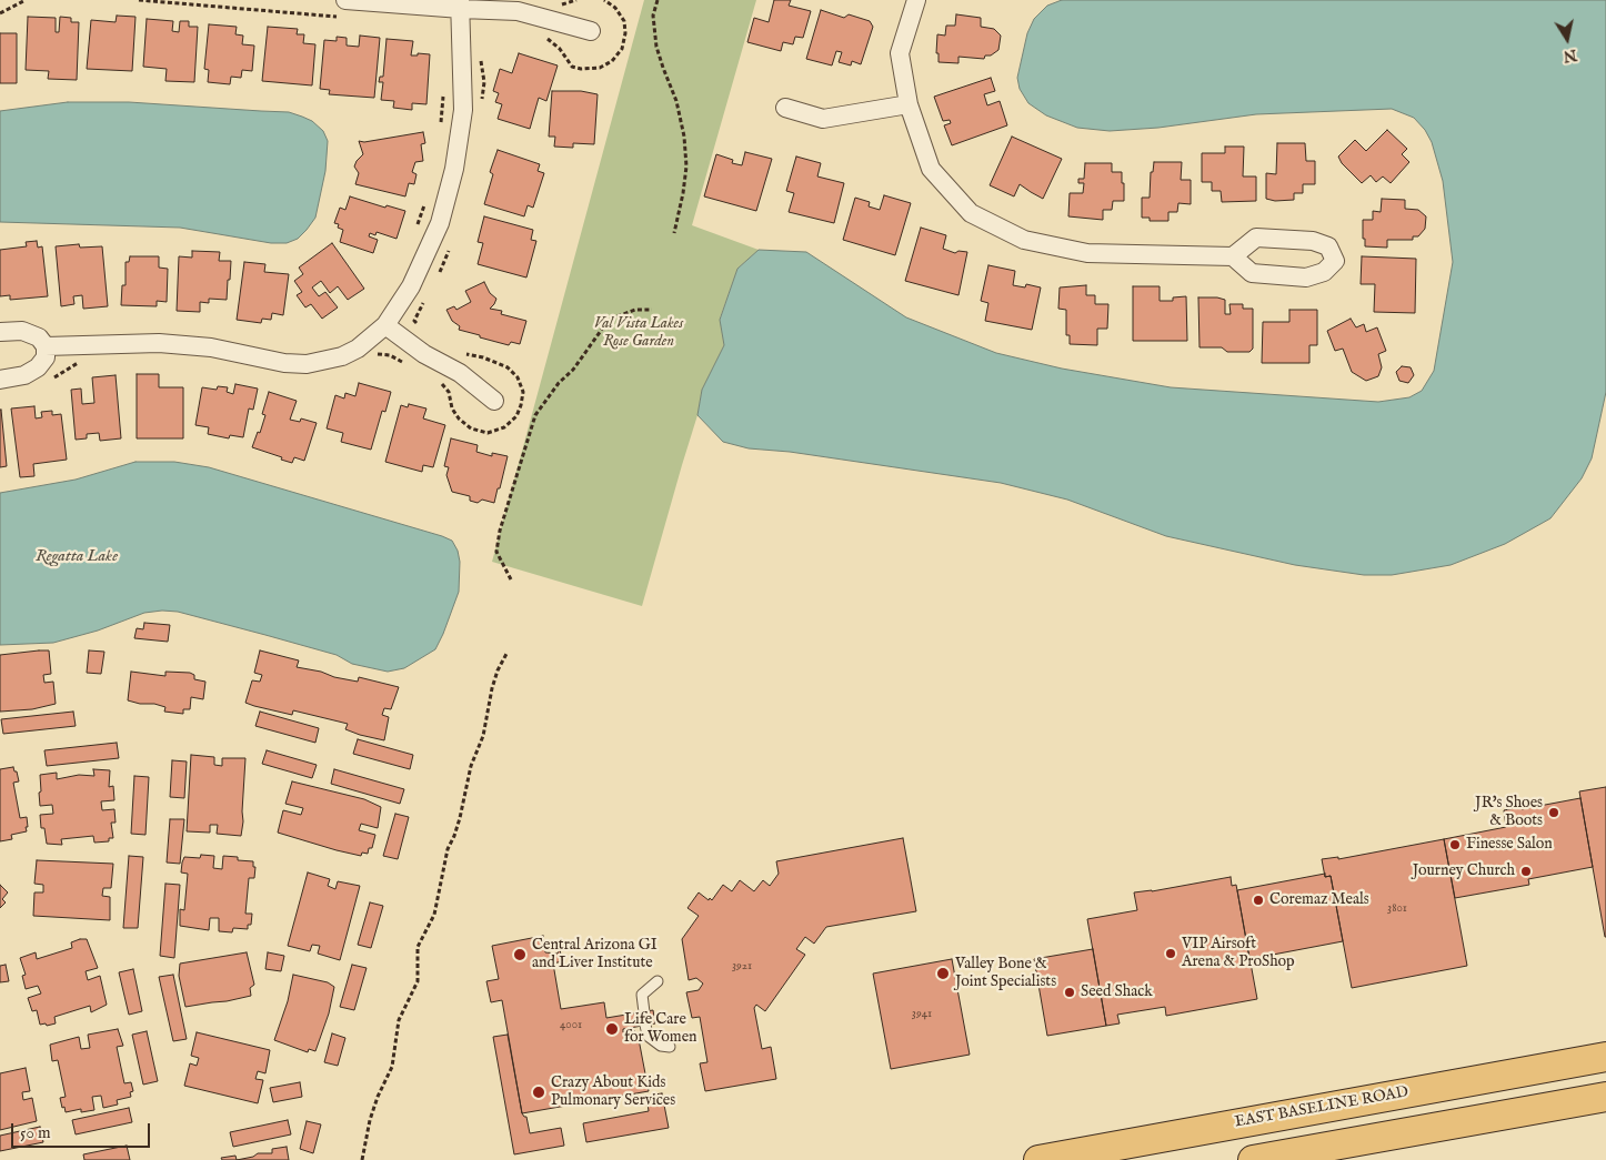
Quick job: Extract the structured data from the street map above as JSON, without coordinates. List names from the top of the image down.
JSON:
{
  "streets": {
    "main road": ["EAST BASELINE ROAD"]
  },
  "water": ["Regatta Lake"],
  "parks": ["Val Vista Lakes Rose Garden"],
  "places": [
    "JR's Shoes & Boots",
    "Finesse Salon",
    "Journey Church",
    "Coremaz Meals",
    "VIP Airsoft Arena & ProShop",
    "Central Arizona GI and Liver Institute",
    "Valley Bone & Joint Specialists",
    "Seed Shack",
    "Life Care for Women",
    "Crazy About Kids Pulmonary Services"
  ],
  "house_numbers": [
    "3801",
    "3921",
    "3941",
    "4001"
  ],
  "scale_bar": "50 m",
  "north": "bottom"
}
